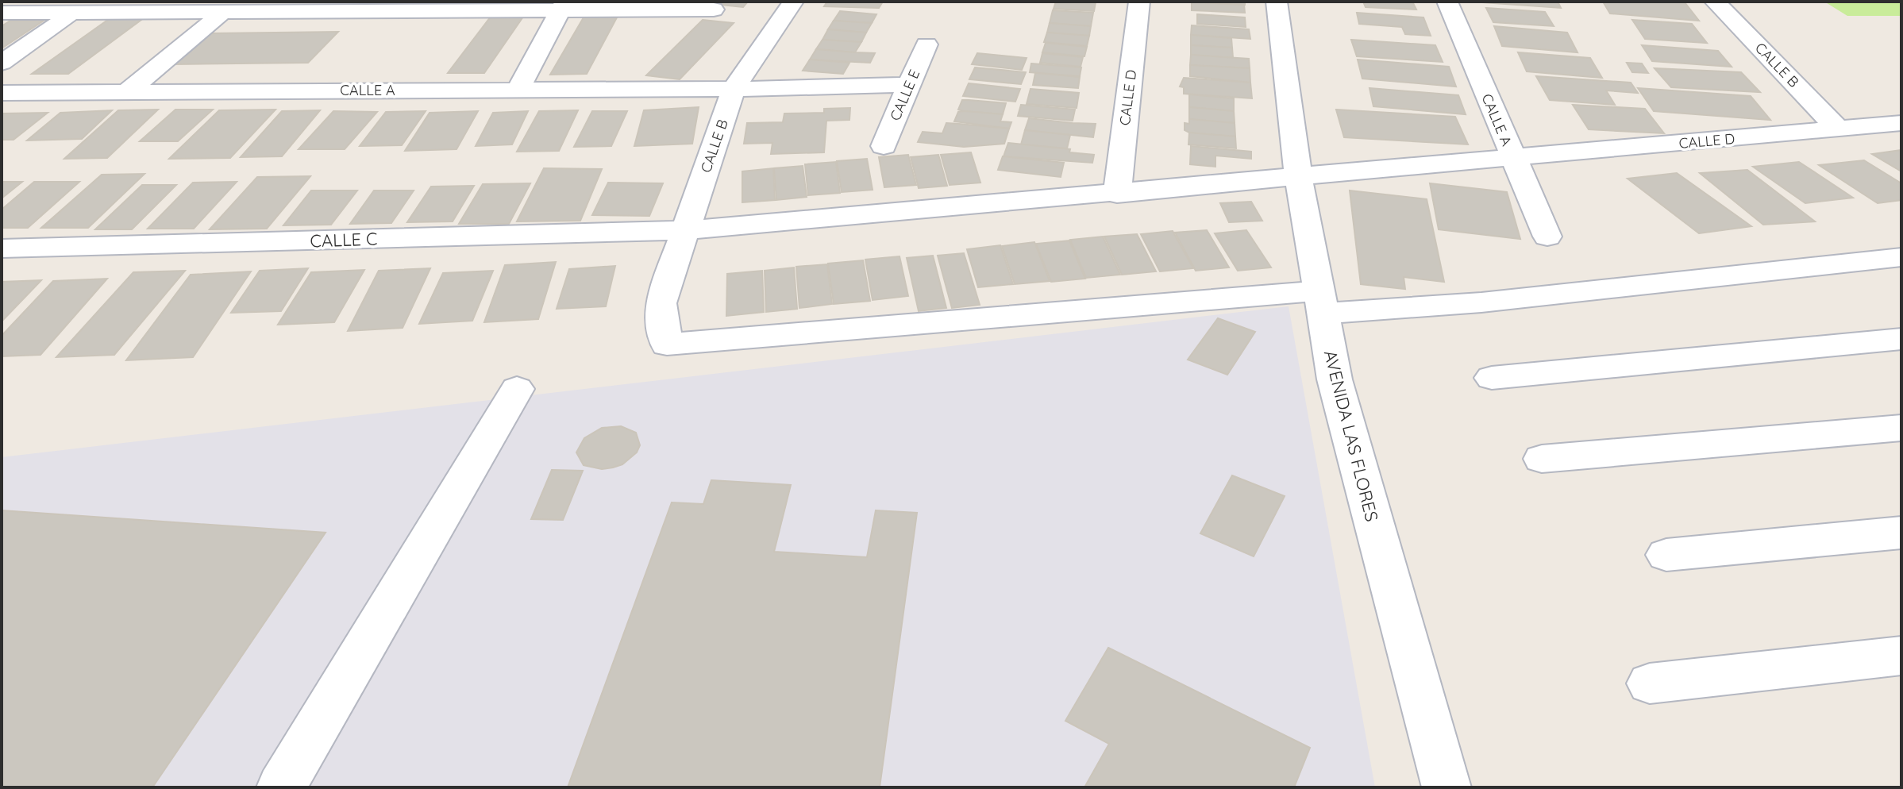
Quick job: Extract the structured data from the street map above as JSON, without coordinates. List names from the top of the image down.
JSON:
{
  "streets": {
    "street": [
      "CALLE B",
      "CALLE A",
      "CALLE E",
      "CALLE D",
      "CALLE C",
      "AVENIDA LAS FLORES"
    ]
  },
  "crossings": [
    ["CALLE B", "CALLE A"],
    ["CALLE B", "CALLE D"],
    ["CALLE B", "CALLE C"],
    ["CALLE B", "AVENIDA LAS FLORES"],
    ["CALLE A", "CALLE E"],
    ["CALLE A", "CALLE D"],
    ["CALLE D", "CALLE C"],
    ["CALLE D", "AVENIDA LAS FLORES"]
  ]
}
